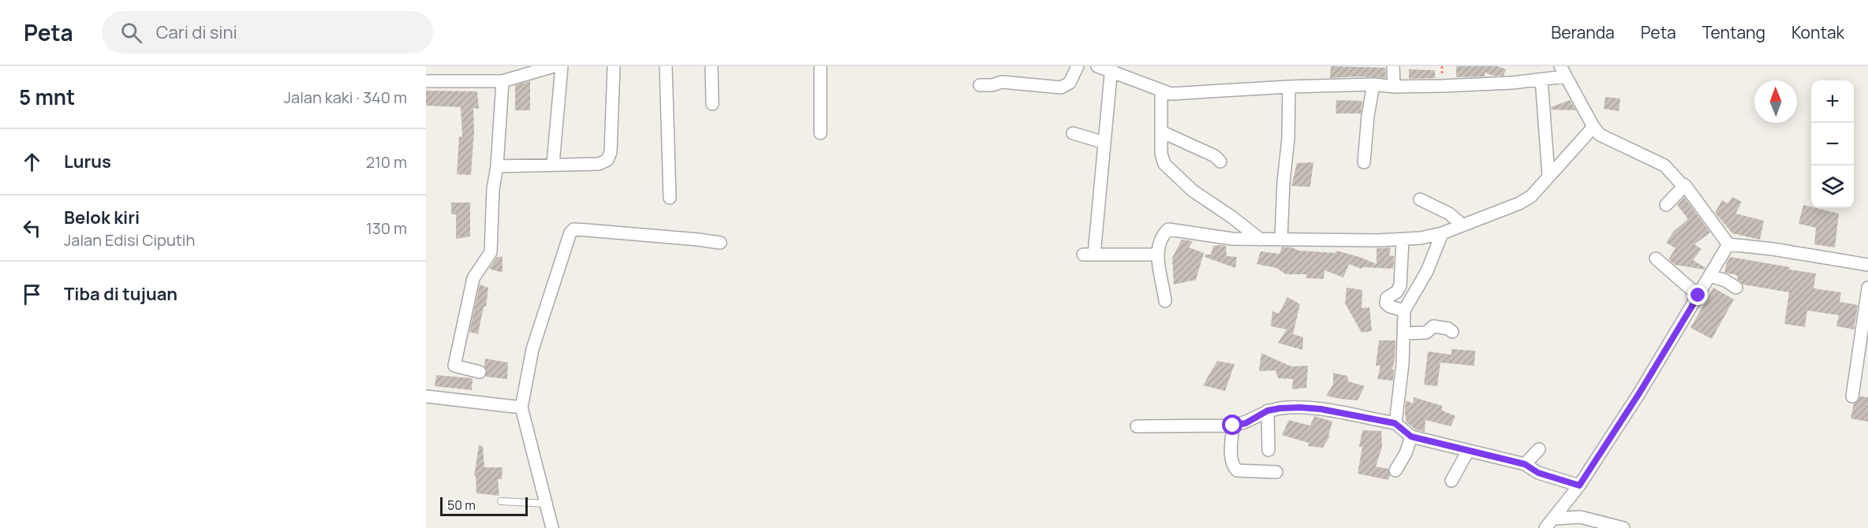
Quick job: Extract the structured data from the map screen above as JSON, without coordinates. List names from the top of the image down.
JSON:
{
  "scale_bar": "50 m",
  "north": "top",
  "page": {
    "header": "Peta",
    "search": "Cari di sini",
    "nav": [
      "Beranda",
      "Peta",
      "Tentang",
      "Kontak"
    ],
    "heading": ["5 mnt", "Jalan kaki · 340 m"],
    "map_buttons": ["+", "−"],
    "list": [
      ["Lurus", "210 m"],
      ["Belok kiri", "Jalan Edisi Ciputih", "130 m"],
      "Tiba di tujuan"
    ],
    "scale": "50 m"
  }
}
